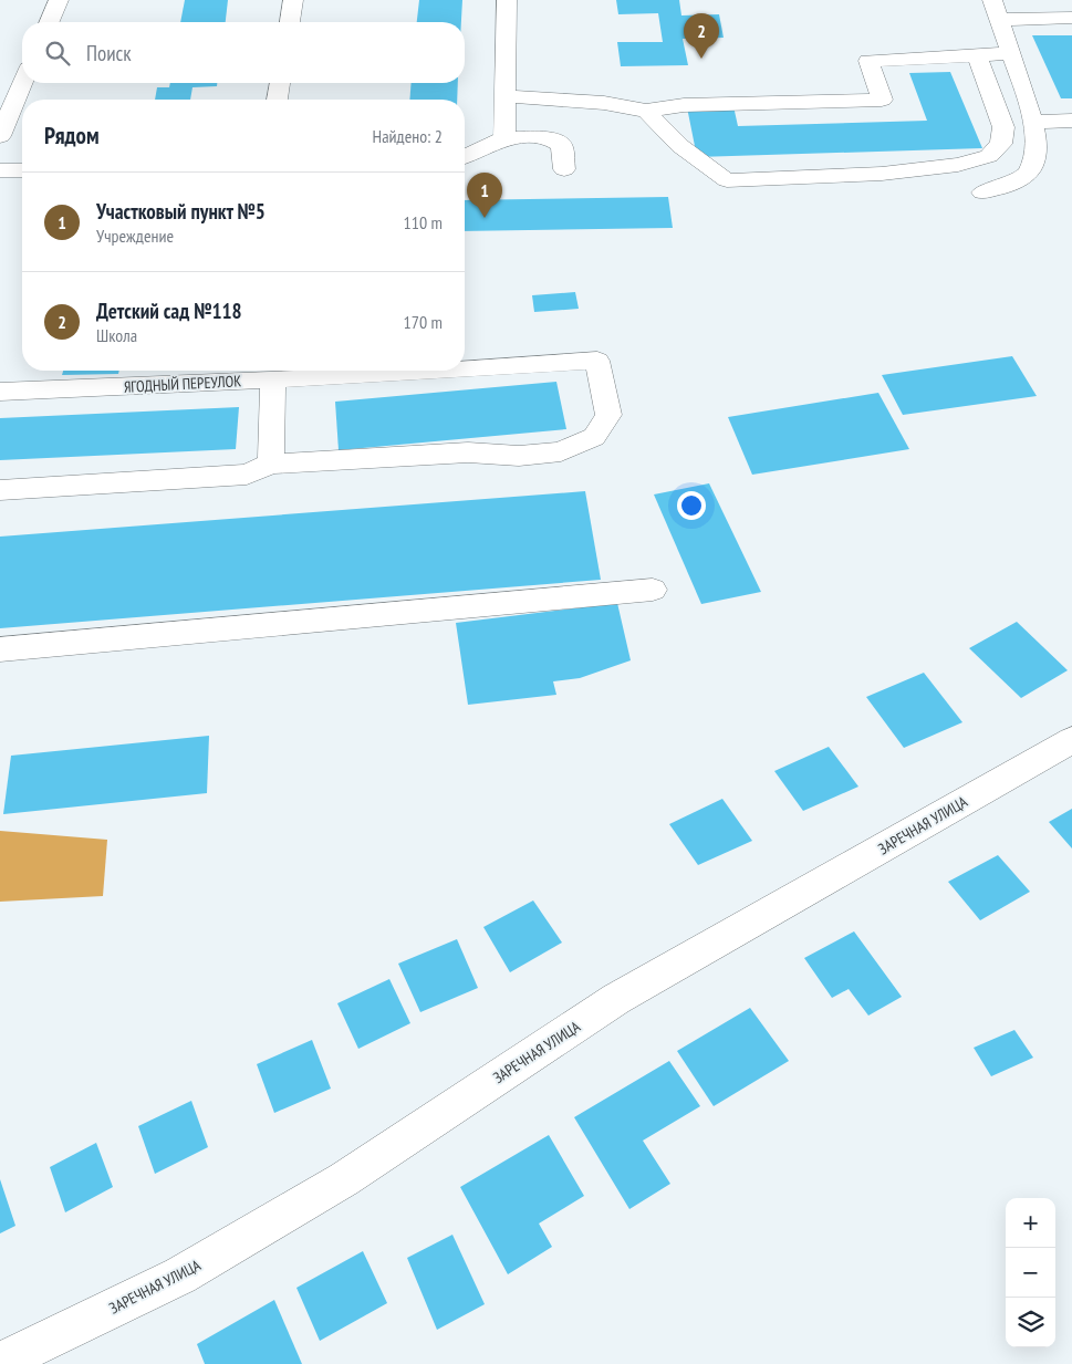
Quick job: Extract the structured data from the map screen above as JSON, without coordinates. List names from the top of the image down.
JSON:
{
  "streets": {
    "street": ["ЯГОДНЫЙ ПЕРЕУЛОК", "ЗАРЕЧНАЯ УЛИЦА"]
  },
  "page": {
    "pins": ["2", "1"],
    "search": "Поиск",
    "heading": ["Рядом", "Найдено: 2"],
    "list": [
      {
        "mark": "1",
        "name": "Участковый пункт №5",
        "note": "Учреждение",
        "value": "110 m"
      },
      {
        "mark": "2",
        "name": "Детский сад №118",
        "note": "Школа",
        "value": "170 m"
      }
    ],
    "map_buttons": ["+", "−"]
  }
}
